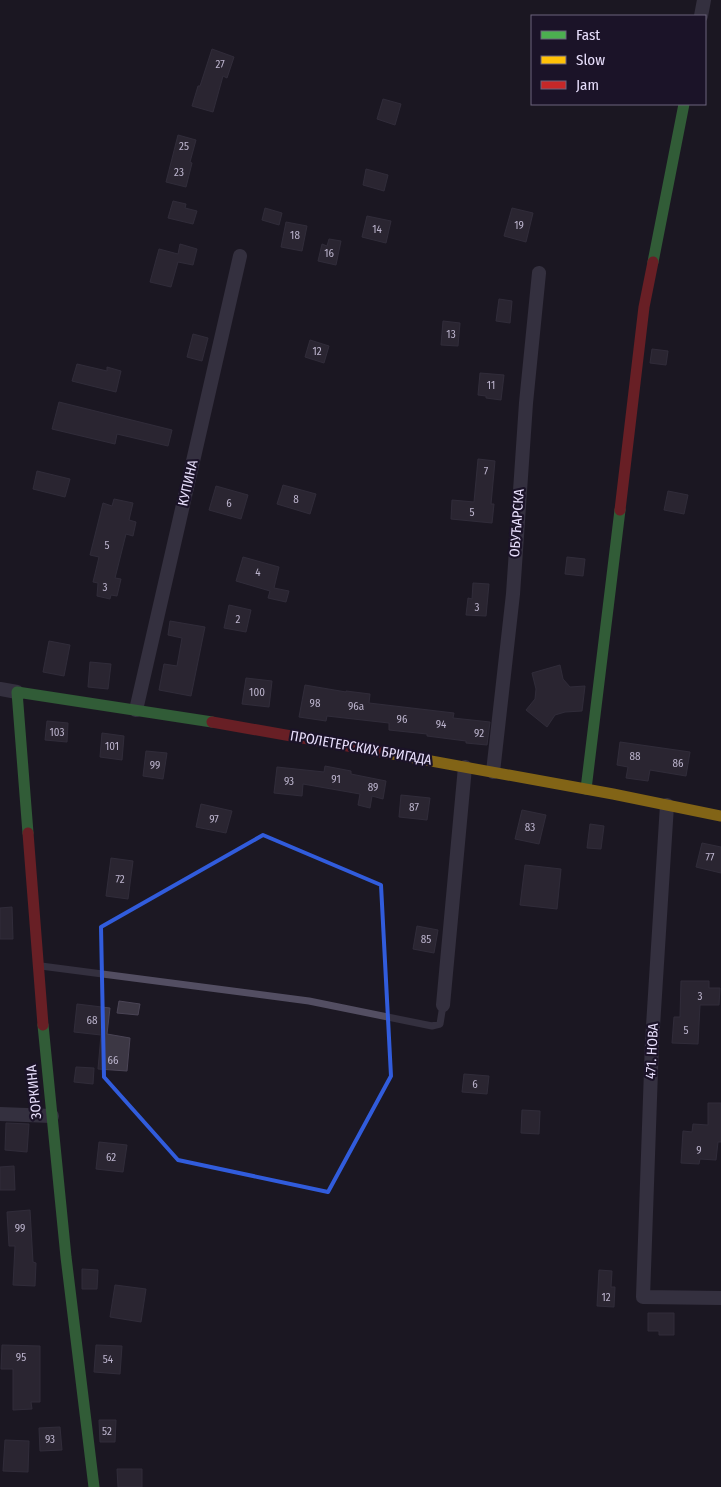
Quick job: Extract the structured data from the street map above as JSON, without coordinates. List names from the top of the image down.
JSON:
{
  "streets": {
    "street": [
      "КУПИНА",
      "ОБУЋАРСКА",
      "ПРОЛЕТЕРСКИХ БРИГАДА",
      "471. НОВА",
      "ЗОРКИНА"
    ]
  },
  "crossings": [
    ["КУПИНА", "ПРОЛЕТЕРСКИХ БРИГАДА"],
    ["ОБУЋАРСКА", "ПРОЛЕТЕРСКИХ БРИГАДА"],
    ["ПРОЛЕТЕРСКИХ БРИГАДА", "471. НОВА"],
    ["ПРОЛЕТЕРСКИХ БРИГАДА", "ЗОРКИНА"]
  ],
  "house_numbers": [
    "27",
    "25",
    "23",
    "19",
    "14",
    "18",
    "16",
    "13",
    "12",
    "11",
    "7",
    "8",
    "6",
    "5",
    "5",
    "4",
    "3",
    "3",
    "2",
    "100",
    "98",
    "96a",
    "96",
    "94",
    "103",
    "92",
    "101",
    "88",
    "86",
    "99",
    "91",
    "93",
    "89",
    "87",
    "97",
    "83",
    "77",
    "72",
    "85",
    "3",
    "68",
    "5",
    "66",
    "6",
    "9",
    "62",
    "99",
    "12",
    "95",
    "54",
    "52",
    "93"
  ],
  "legend": ["Fast", "Slow", "Jam"]
}
